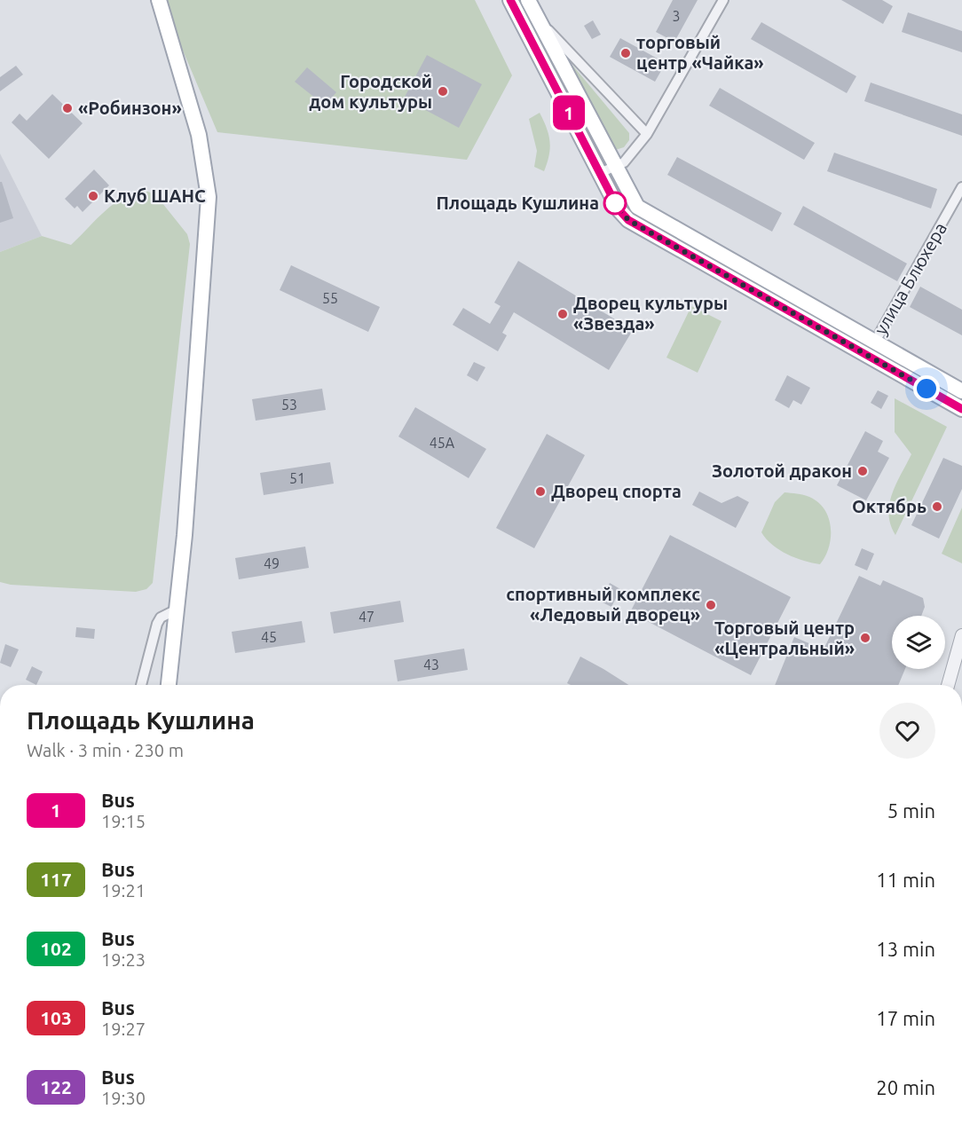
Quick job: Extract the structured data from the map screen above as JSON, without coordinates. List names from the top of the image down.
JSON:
{
  "streets": {
    "street": ["улица Блюхера"]
  },
  "places": [
    "торговый центр «Чайка»",
    "Городской дом культуры",
    "«Робинзон»",
    "Клуб ШАНС",
    "Площадь Кушлина",
    "Дворец культуры «Звезда»",
    "Золотой дракон",
    "Дворец спорта",
    "Октябрь",
    "спортивный комплекс «Ледовый дворец»",
    "Торговый центр «Центральный»"
  ],
  "lines": ["bus line 1"],
  "house_numbers": [
    "3",
    "55",
    "53",
    "45А",
    "51",
    "49",
    "47",
    "45",
    "43"
  ],
  "page": {
    "on_map": "1",
    "heading": ["Площадь Кушлина", "Walk · 3 min · 230 m"],
    "list": [
      {
        "mark": "1",
        "name": "Bus",
        "note": "19:15",
        "value": "5 min"
      },
      {
        "mark": "117",
        "name": "Bus",
        "note": "19:21",
        "value": "11 min"
      },
      {
        "mark": "102",
        "name": "Bus",
        "note": "19:23",
        "value": "13 min"
      },
      {
        "mark": "103",
        "name": "Bus",
        "note": "19:27",
        "value": "17 min"
      },
      {
        "mark": "122",
        "name": "Bus",
        "note": "19:30",
        "value": "20 min"
      }
    ]
  }
}
